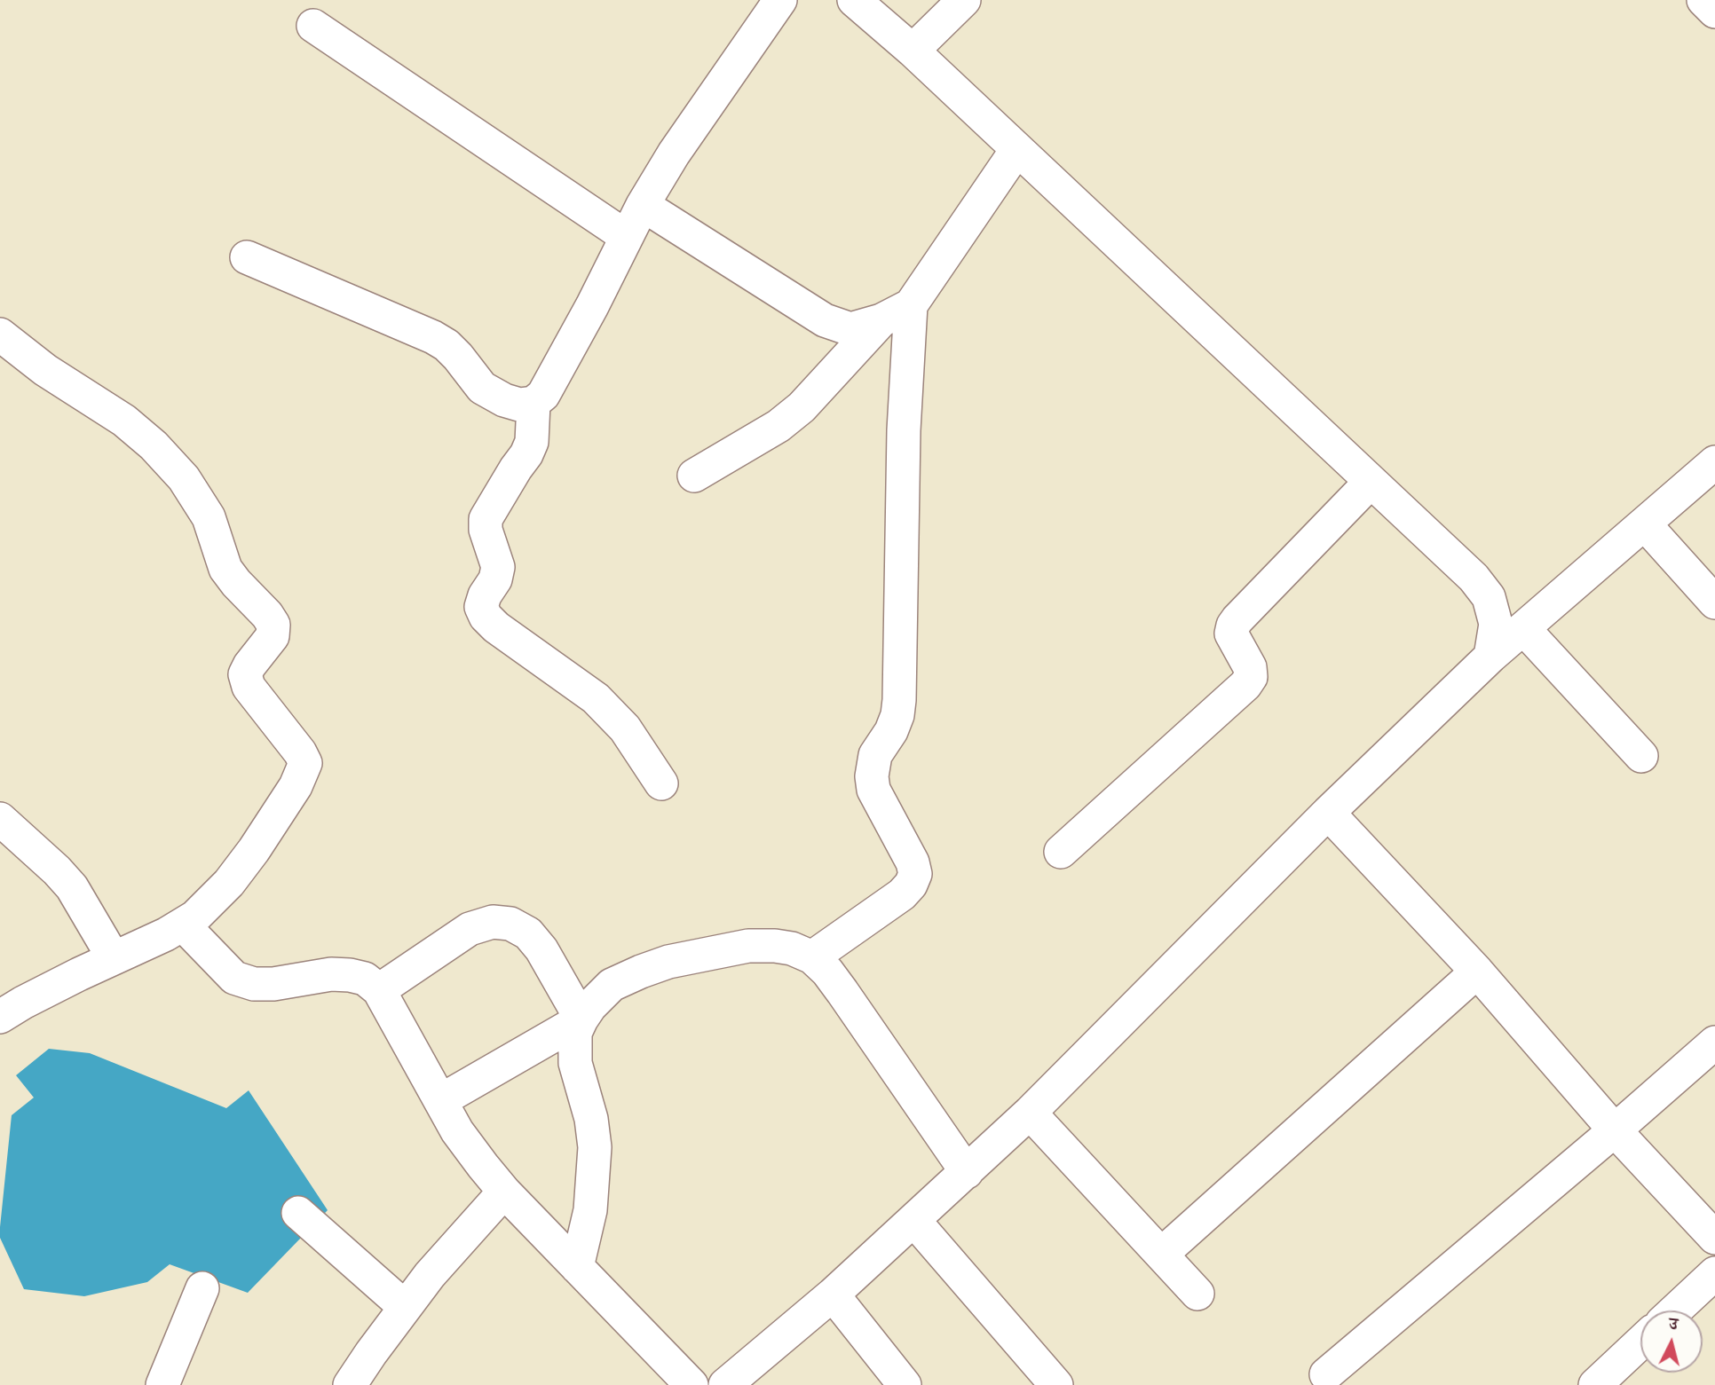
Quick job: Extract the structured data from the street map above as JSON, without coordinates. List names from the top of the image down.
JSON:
{
  "north": "top"
}
